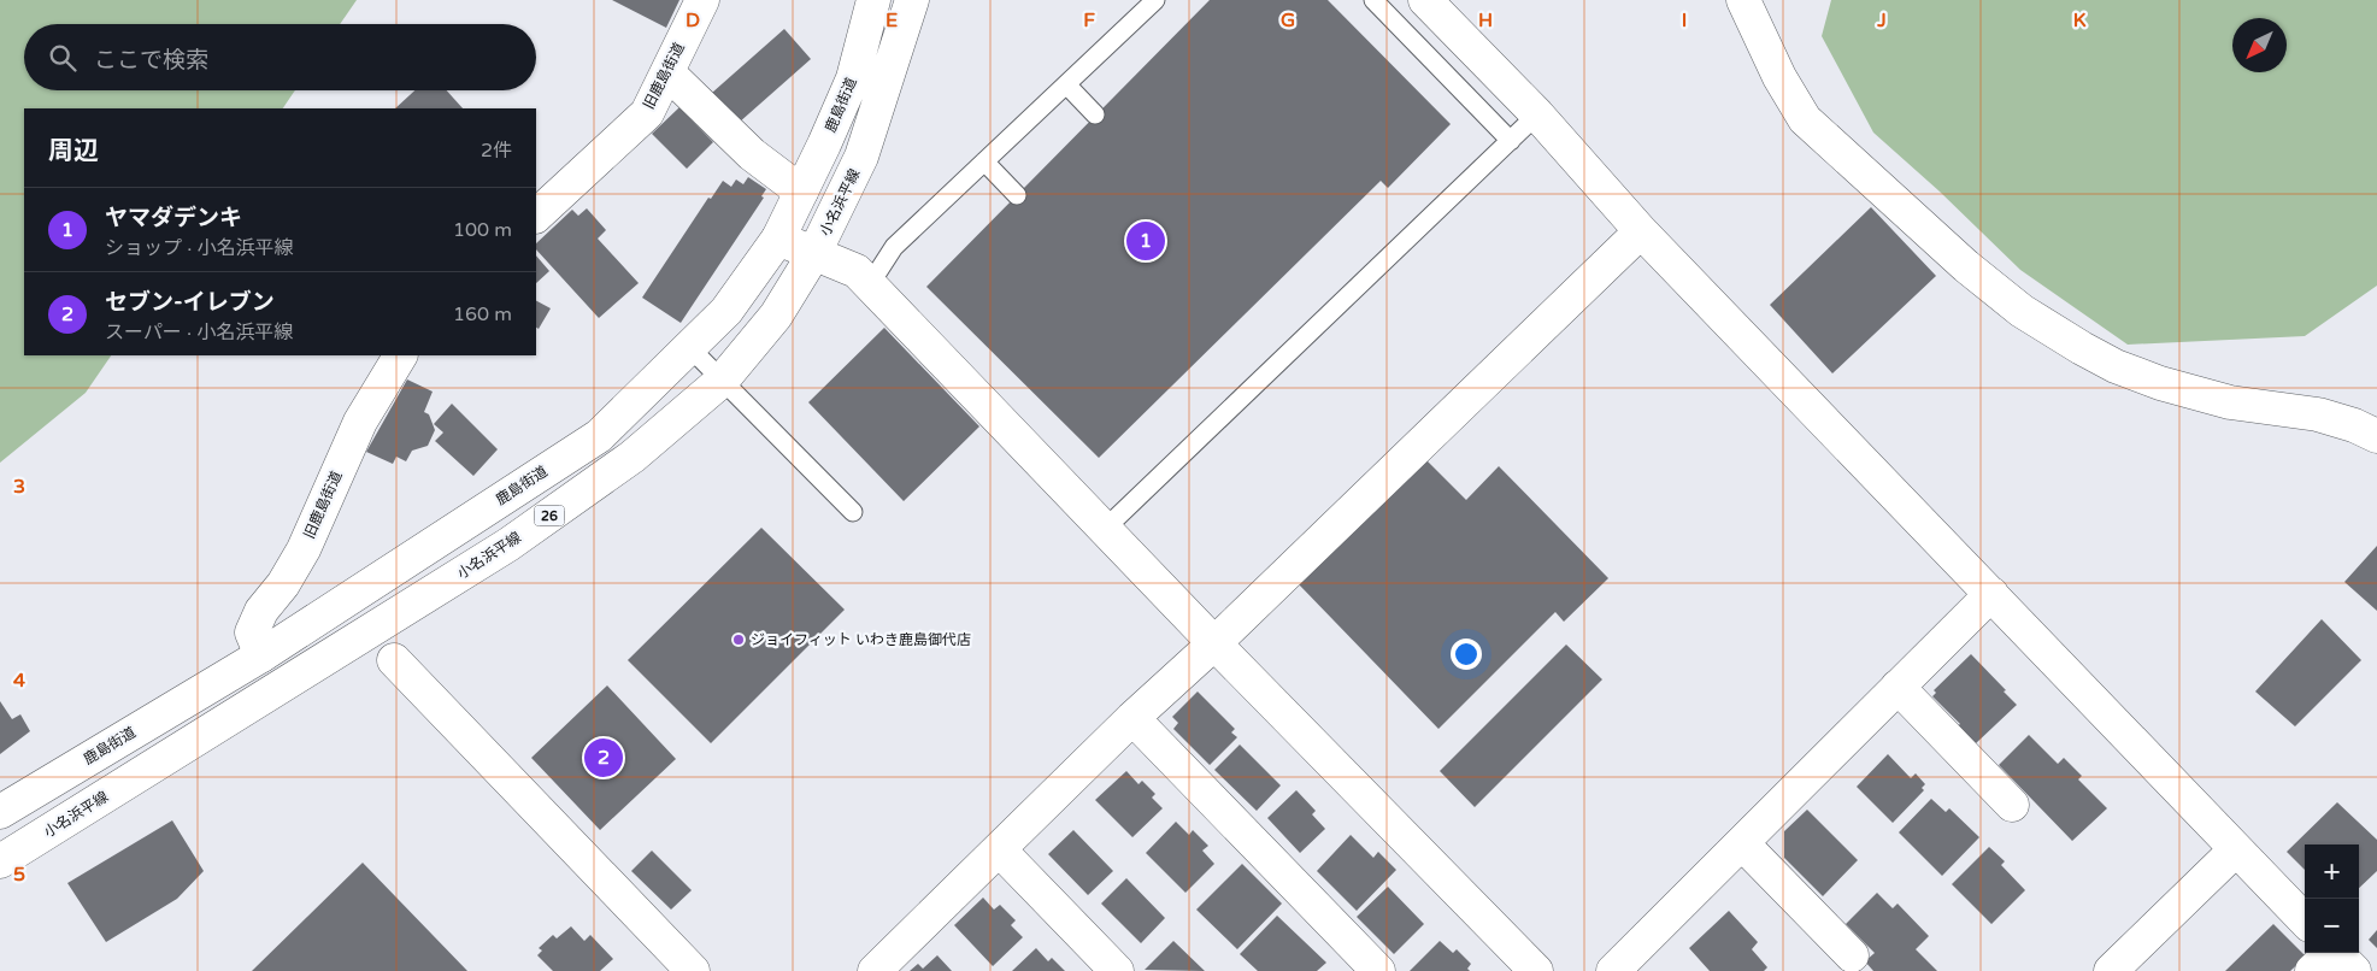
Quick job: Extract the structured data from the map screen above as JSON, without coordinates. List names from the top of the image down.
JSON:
{
  "streets": {
    "street": [
      "旧鹿島街道",
      "鹿島街道",
      "小名浜平線",
      "26"
    ]
  },
  "crossings": [
    ["旧鹿島街道", "鹿島街道"]
  ],
  "places": ["ジョイフィット いわき鹿島御代店"],
  "north": "bottom left",
  "page": {
    "search": "ここで検索",
    "heading": ["周辺", "2件"],
    "list": [
      {
        "mark": "1",
        "name": "ヤマダデンキ",
        "note": "ショップ · 小名浜平線",
        "value": "100 m"
      },
      {
        "mark": "2",
        "name": "セブン-イレブン",
        "note": "スーパー · 小名浜平線",
        "value": "160 m"
      }
    ],
    "pins": ["1", "2"],
    "map_buttons": ["+", "−"]
  },
  "grid": {
    "columns": [
      "D",
      "E",
      "F",
      "G",
      "H",
      "I",
      "J",
      "K"
    ],
    "rows": ["3", "4", "5"]
  }
}
